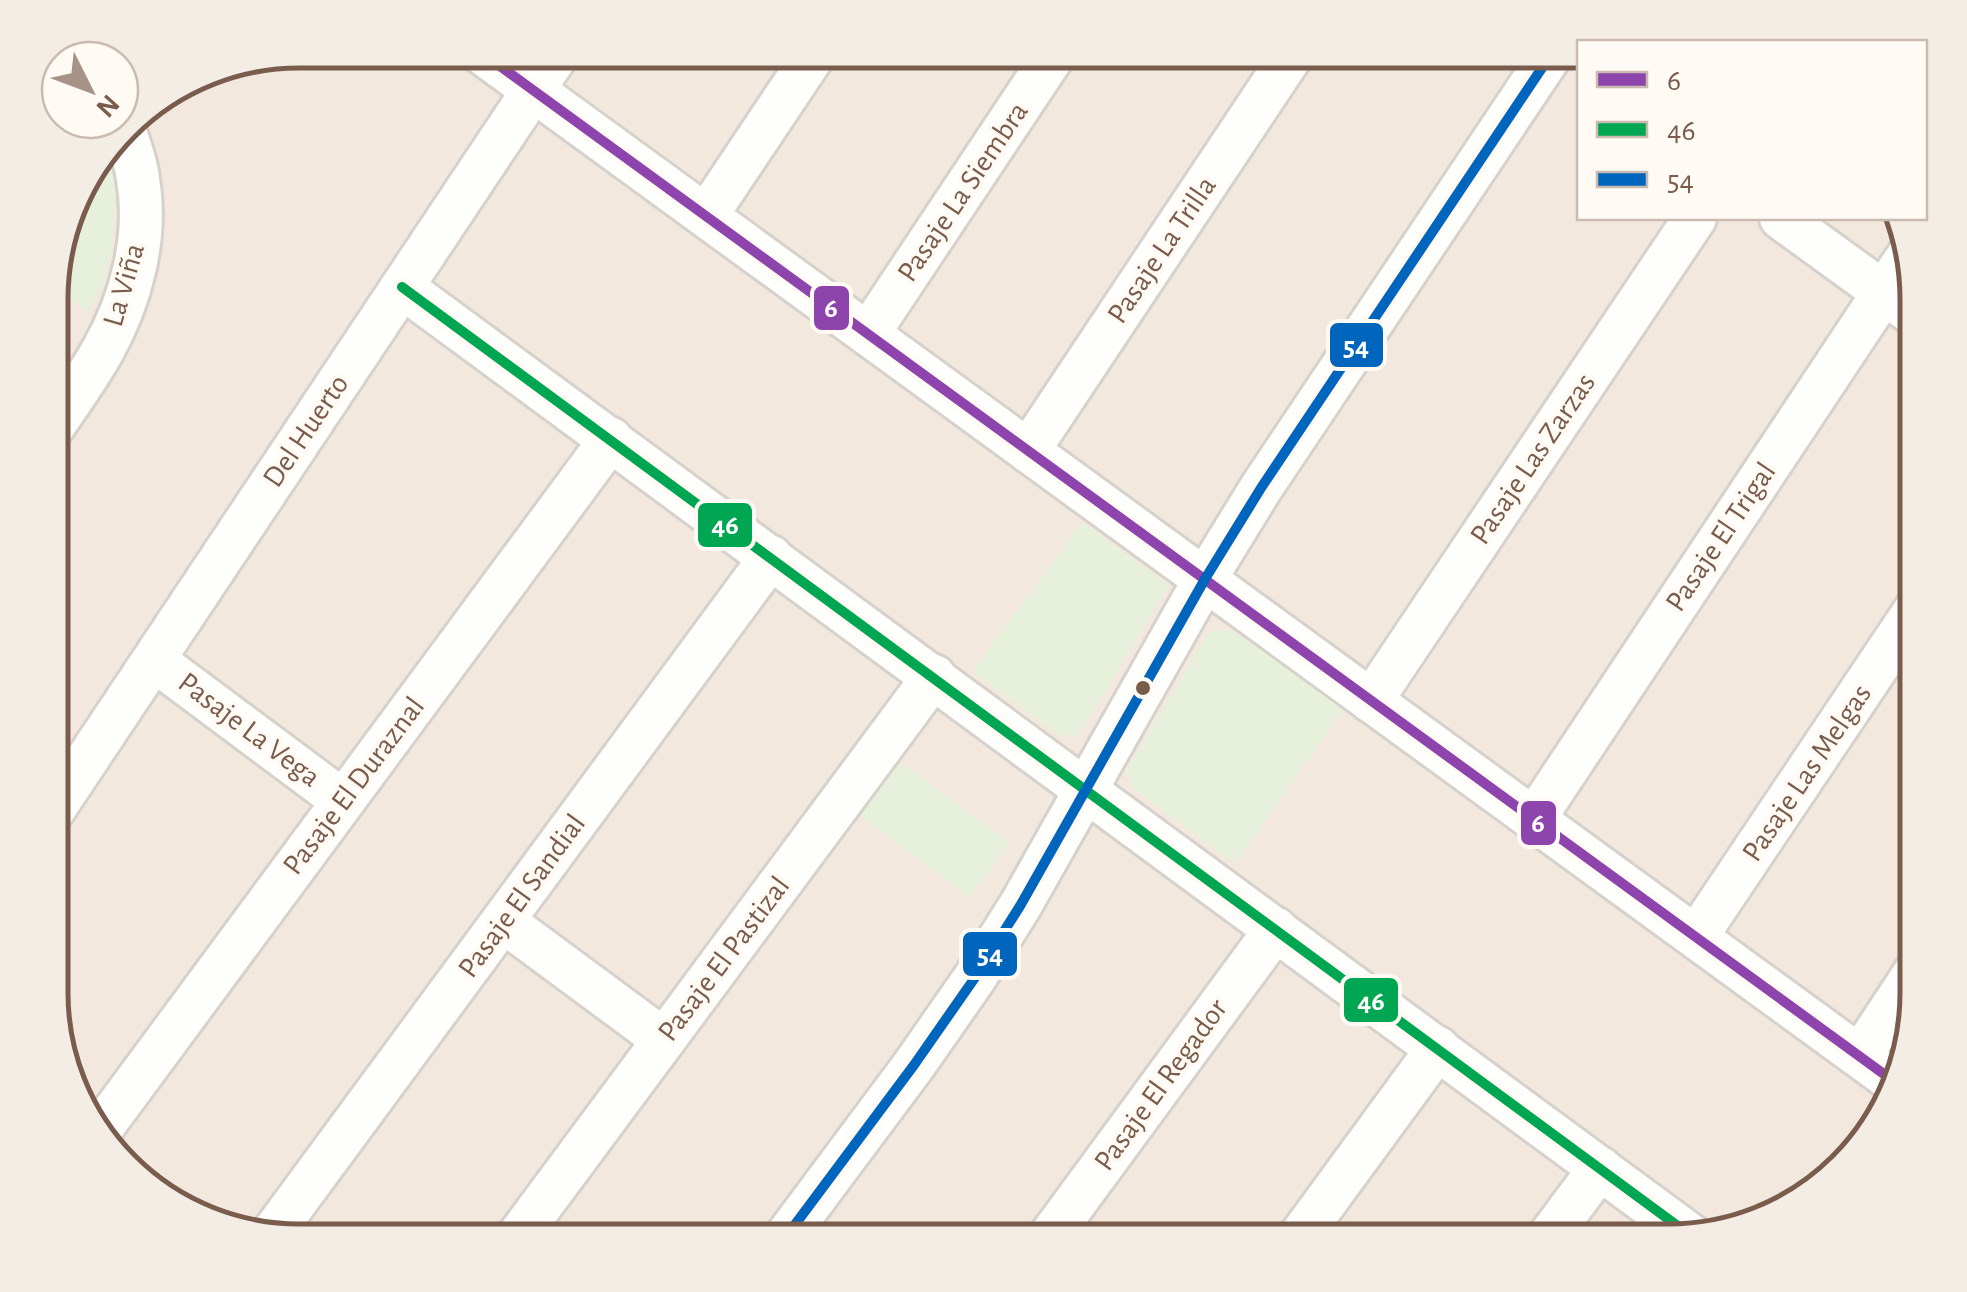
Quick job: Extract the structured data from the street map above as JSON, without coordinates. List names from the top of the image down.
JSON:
{
  "streets": {
    "street": [
      "Pasaje La Siembra",
      "Pasaje La Trilla",
      "La Viña",
      "Del Huerto",
      "Pasaje Las Zarzas",
      "Pasaje El Trigal",
      "Pasaje La Vega",
      "Pasaje Las Melgas",
      "Pasaje El Duraznal",
      "Pasaje El Sandial",
      "Pasaje El Pastizal",
      "Pasaje El Regador"
    ]
  },
  "crossings": [
    ["Del Huerto", "Pasaje La Vega"],
    ["Pasaje La Vega", "Pasaje El Duraznal"]
  ],
  "lines": ["transit line 6", "transit line 54", "transit line 46"],
  "legend": ["6", "46", "54"],
  "north": "bottom right"
}
